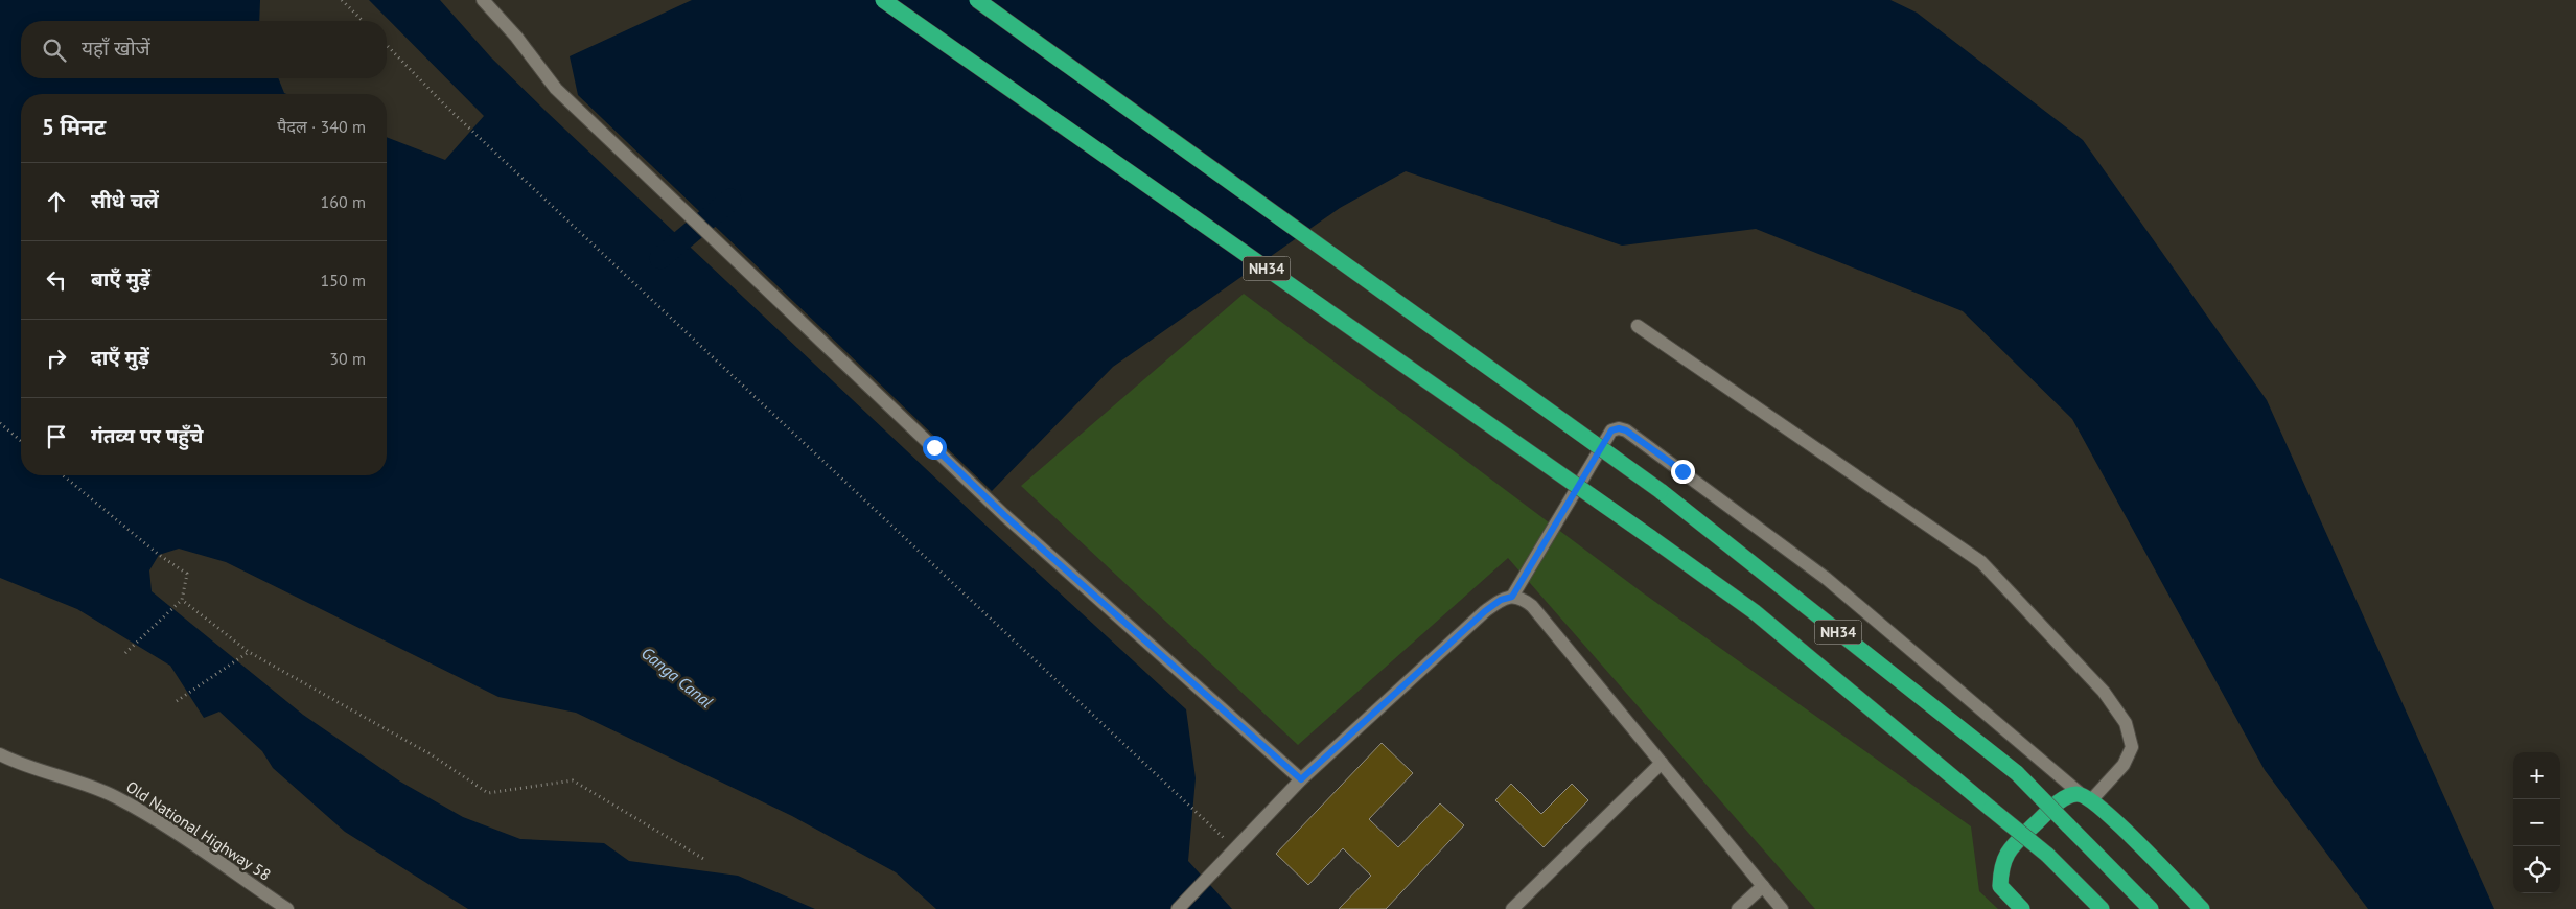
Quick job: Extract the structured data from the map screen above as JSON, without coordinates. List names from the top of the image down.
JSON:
{
  "streets": {
    "highway": ["NH34"],
    "street": ["Old National Highway 58"]
  },
  "water": ["Ganga Canal"],
  "page": {
    "search": "यहाँ खोजें",
    "heading": ["5 मिनट", "पैदल · 340 m"],
    "list": [
      ["सीधे चलें", "160 m"],
      ["बाएँ मुड़ें", "150 m"],
      ["दाएँ मुड़ें", "30 m"],
      "गंतव्य पर पहुँचे"
    ],
    "map_buttons": ["+", "−"]
  }
}
